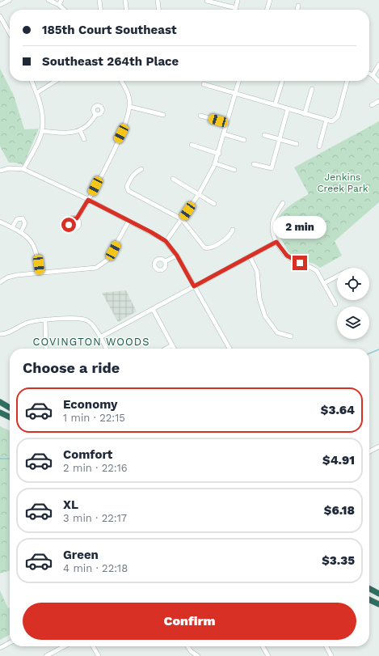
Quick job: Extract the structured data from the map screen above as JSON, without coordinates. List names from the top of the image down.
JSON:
{
  "districts": ["COVINGTON WOODS"],
  "parks": ["Jenkins Creek Park"],
  "page": {
    "banner": ["185th Court Southeast", "Southeast 264th Place"],
    "bubble": "2 min",
    "heading": "Choose a ride",
    "list": [
      {
        "name": "Economy",
        "note": "1 min · 22:15",
        "value": "$3.64"
      },
      {
        "name": "Comfort",
        "note": "2 min · 22:16",
        "value": "$4.91"
      },
      {
        "name": "XL",
        "note": "3 min · 22:17",
        "value": "$6.18"
      },
      {
        "name": "Green",
        "note": "4 min · 22:18",
        "value": "$3.35"
      }
    ],
    "buttons": "Confirm"
  }
}
